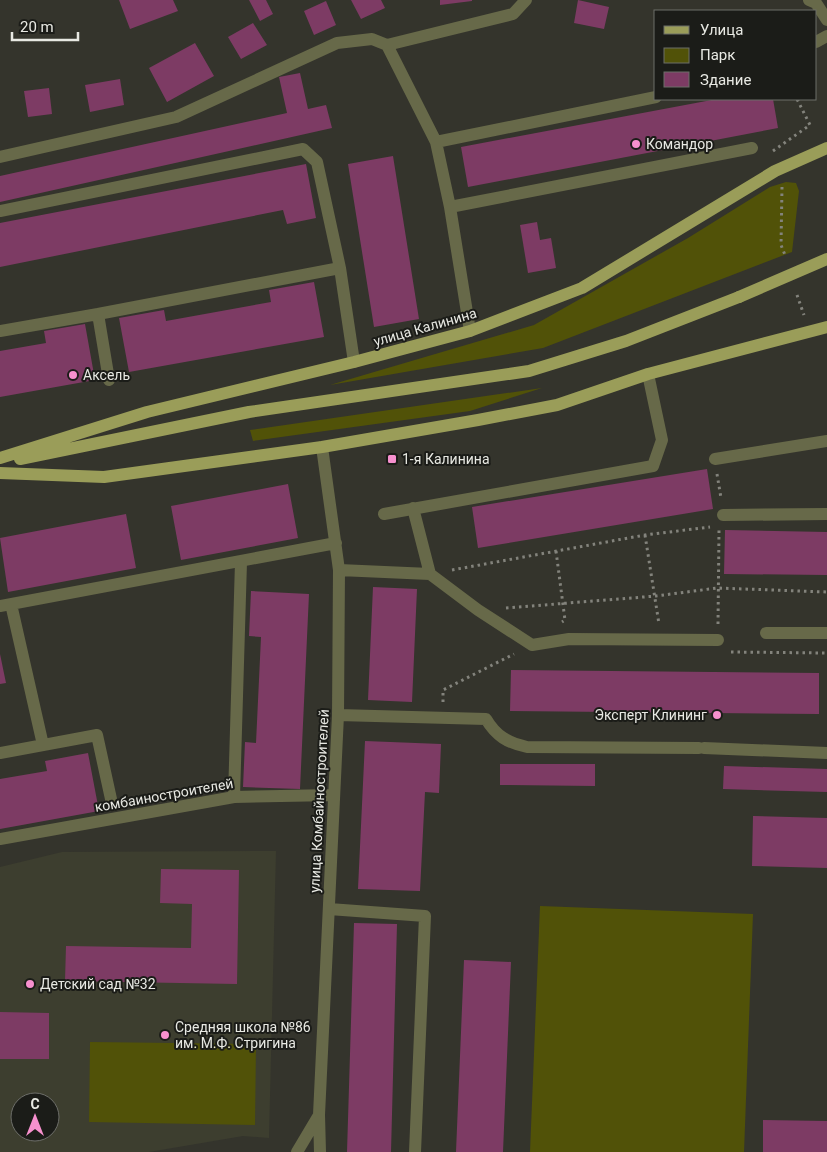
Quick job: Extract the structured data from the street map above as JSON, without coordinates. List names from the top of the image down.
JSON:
{
  "streets": {
    "main road": ["улица Калинина"],
    "street": ["комбаиностроителей", "улица Комбайностроителей"]
  },
  "crossings": [
    ["комбаиностроителей", "улица Комбайностроителей"]
  ],
  "places": {
    "other": [
      "Командор",
      "Аксель",
      "Эксперт Клининг",
      "Детский сад №32",
      "Средняя школа №86 им. М.Ф. Стригина"
    ],
    "transit": ["1-я Калинина"]
  },
  "legend": ["Улица", "Парк", "Здание"],
  "scale_bar": "20 m",
  "north": "top"
}
